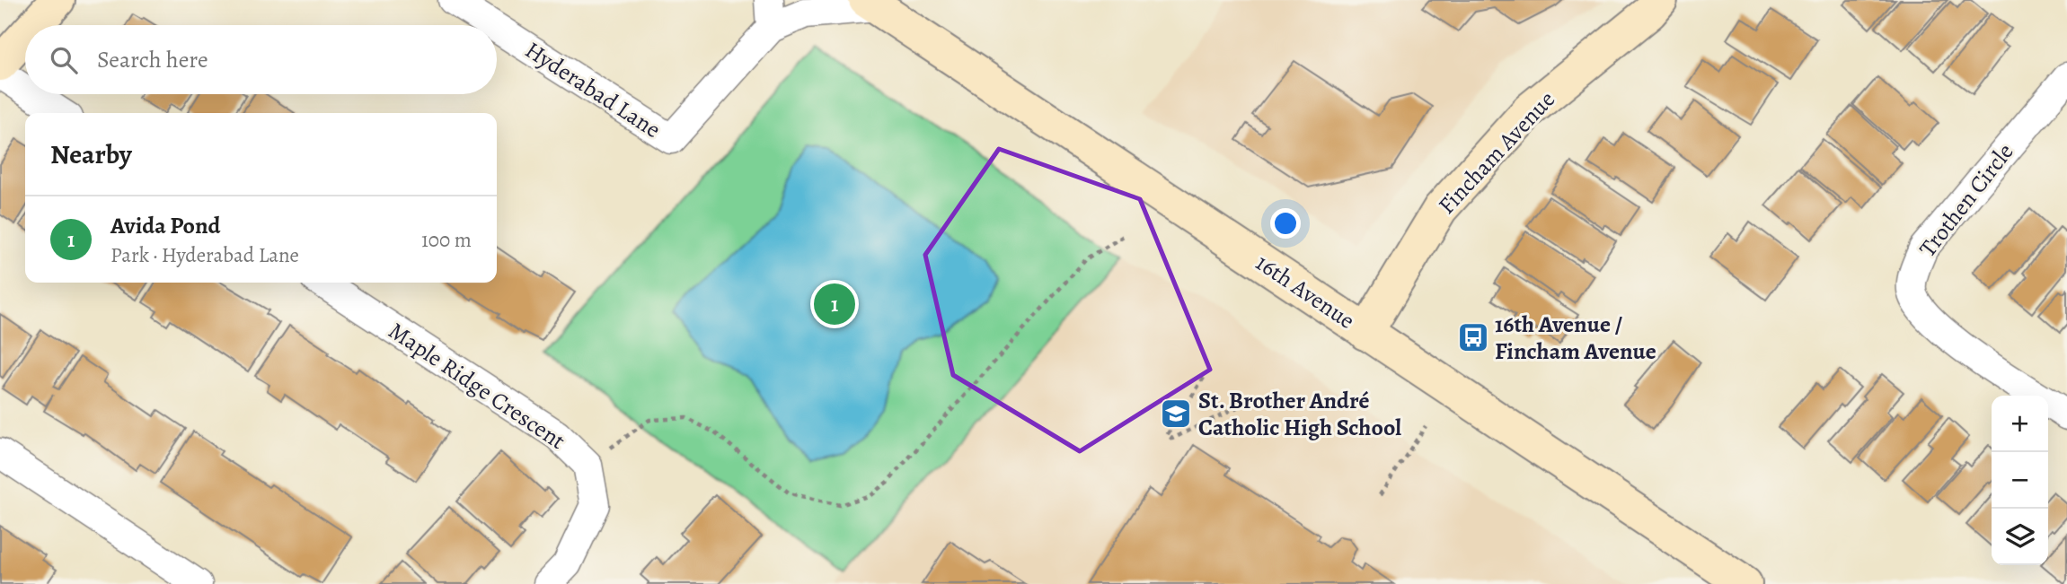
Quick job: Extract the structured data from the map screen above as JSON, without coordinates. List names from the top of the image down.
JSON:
{
  "streets": {
    "main road": ["Fincham Avenue", "16th Avenue"],
    "street": ["Hyderabad Lane", "Trothen Circle", "Maple Ridge Crescent"]
  },
  "crossings": [
    ["Hyderabad Lane", "16th Avenue"],
    ["Fincham Avenue", "16th Avenue"]
  ],
  "places": {
    "bus stop": ["16th Avenue / Fincham Avenue"],
    "school or university": ["St. Brother André Catholic High School"]
  },
  "page": {
    "search": "Search here",
    "heading": "Nearby",
    "list": [
      {
        "mark": "1",
        "name": "Avida Pond",
        "note": "Park · Hyderabad Lane",
        "value": "100 m"
      }
    ],
    "pins": "1",
    "map_buttons": ["+", "−"]
  }
}
